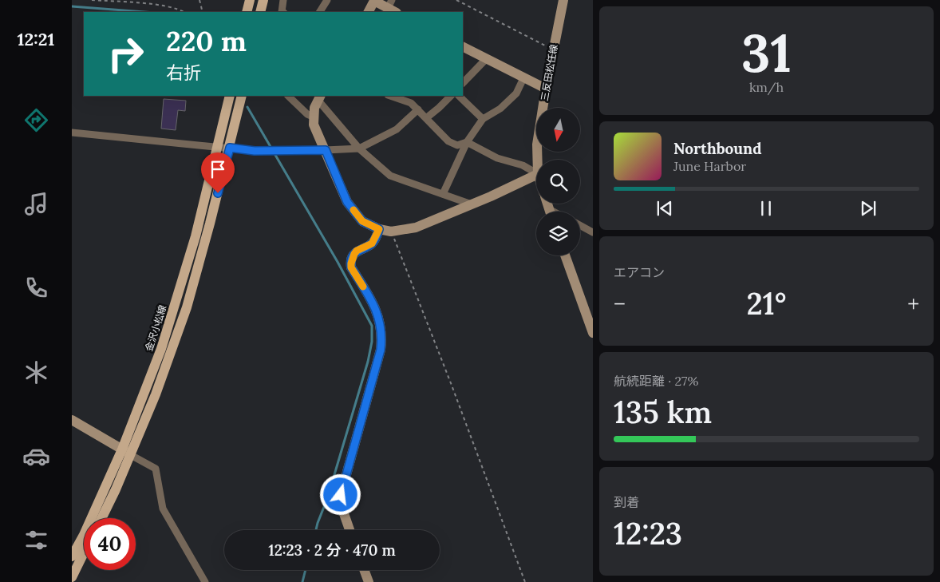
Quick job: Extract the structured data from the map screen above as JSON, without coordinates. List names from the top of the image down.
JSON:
{
  "streets": {
    "main road": ["金沢小松線"],
    "street": ["三反田松任線"]
  },
  "north": "bottom",
  "page": {
    "tabs": "12:21",
    "tile": [
      ["31", "km/h"],
      "エアコン",
      ["航続距離 · 27%", "135 km"],
      ["到着", "12:23"]
    ],
    "turn": ["220 m", "右折"],
    "song": ["Northbound", "June Harbor"],
    "heat": ["−", "21°", "+"],
    "limit": "40",
    "trip": "12:23 · 2 分 · 470 m"
  }
}
